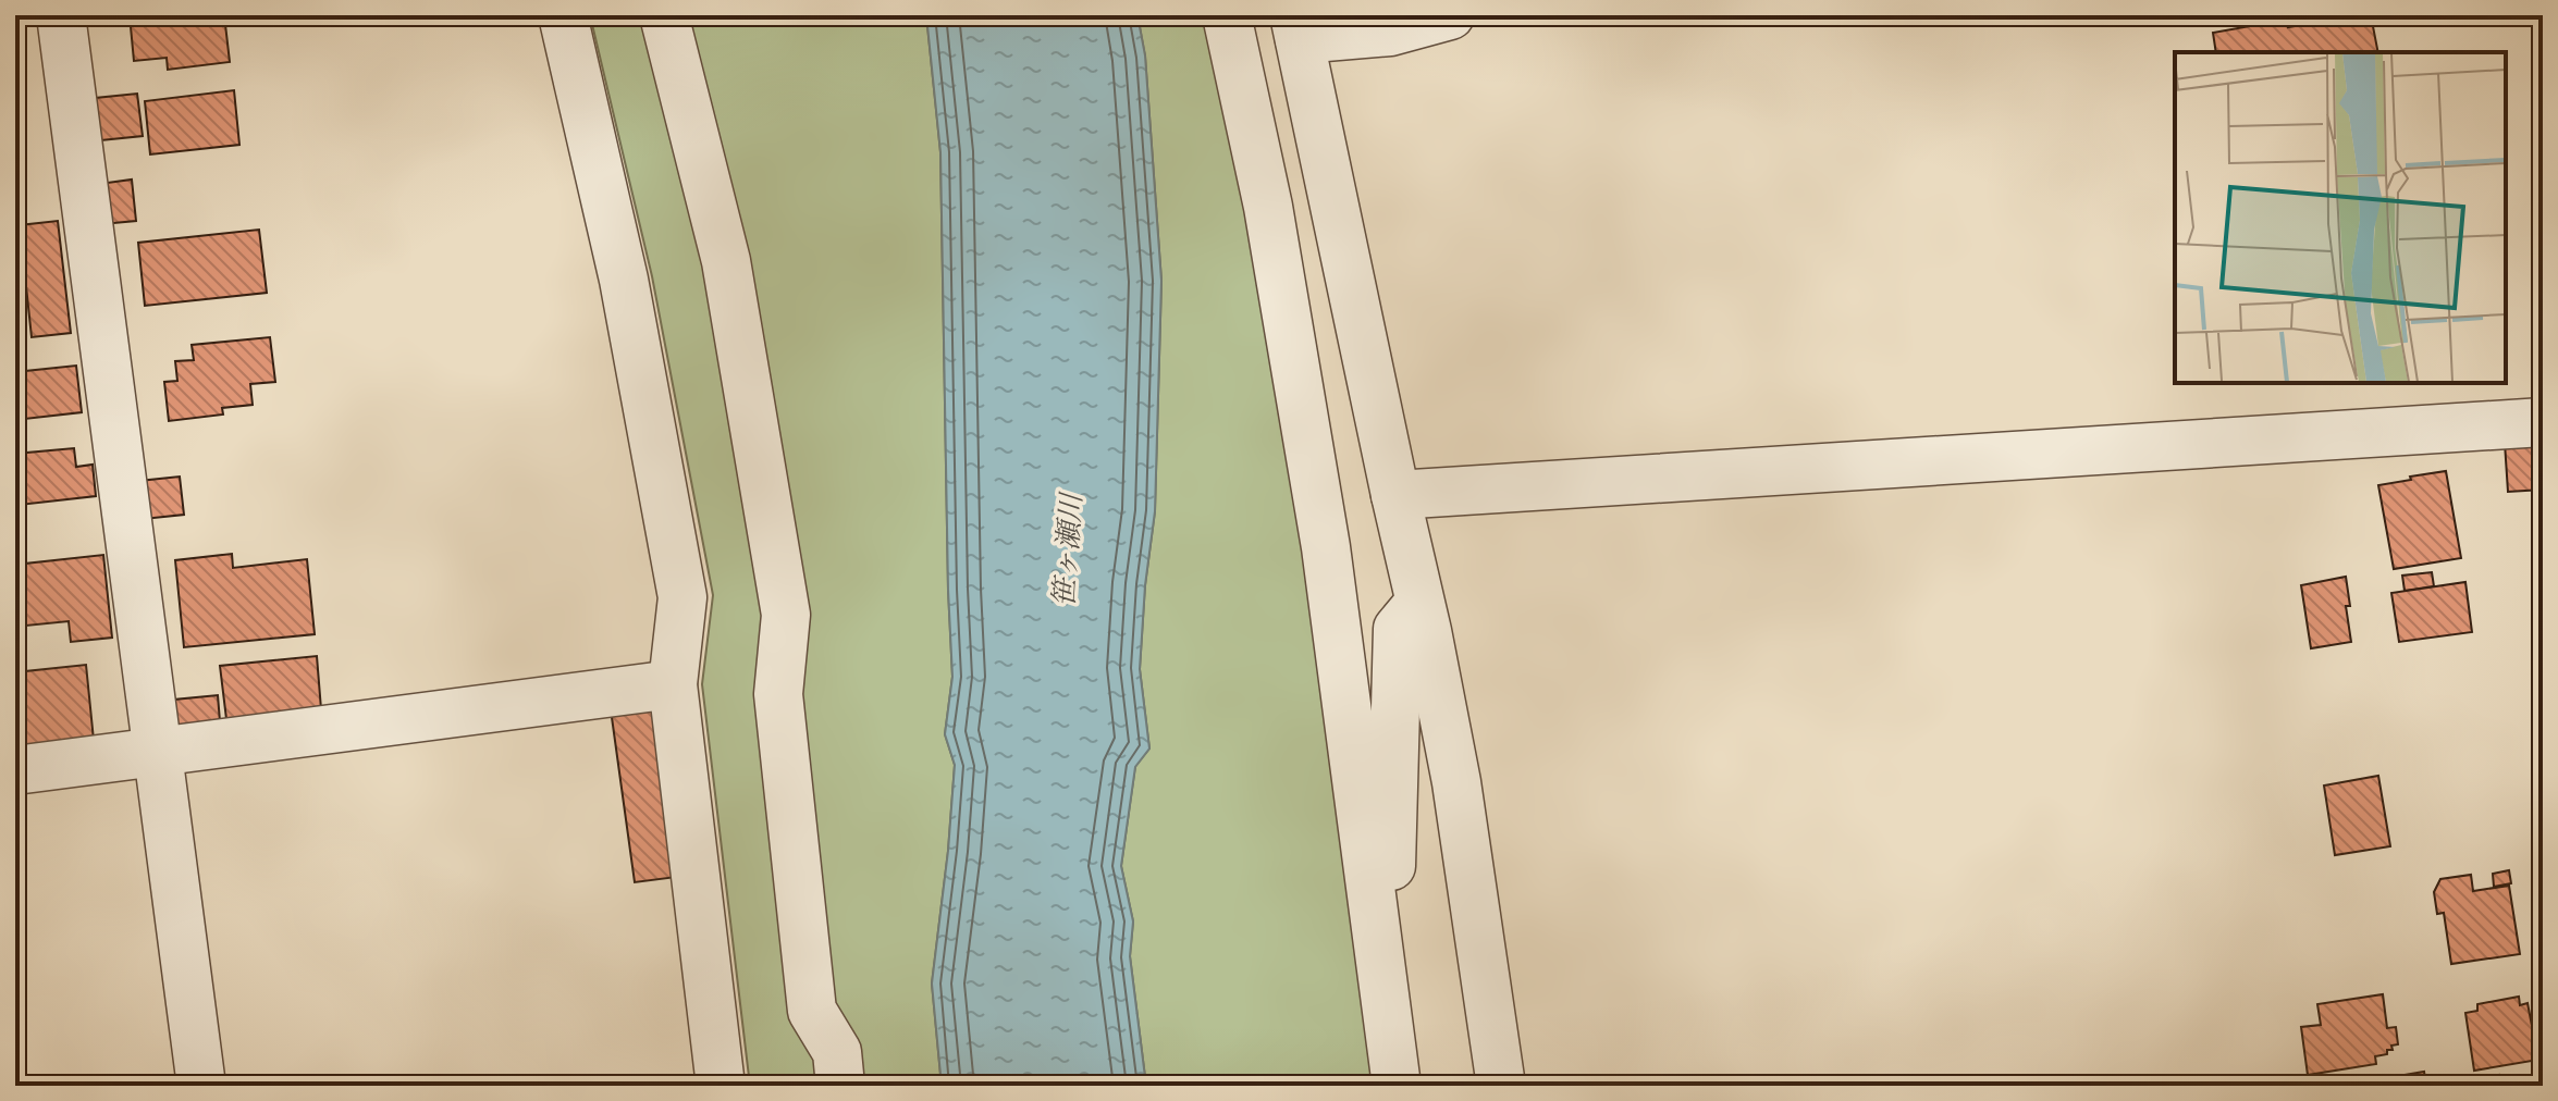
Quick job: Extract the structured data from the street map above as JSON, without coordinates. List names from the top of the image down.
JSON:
{
  "water": ["笹ヶ瀬川"]
}
